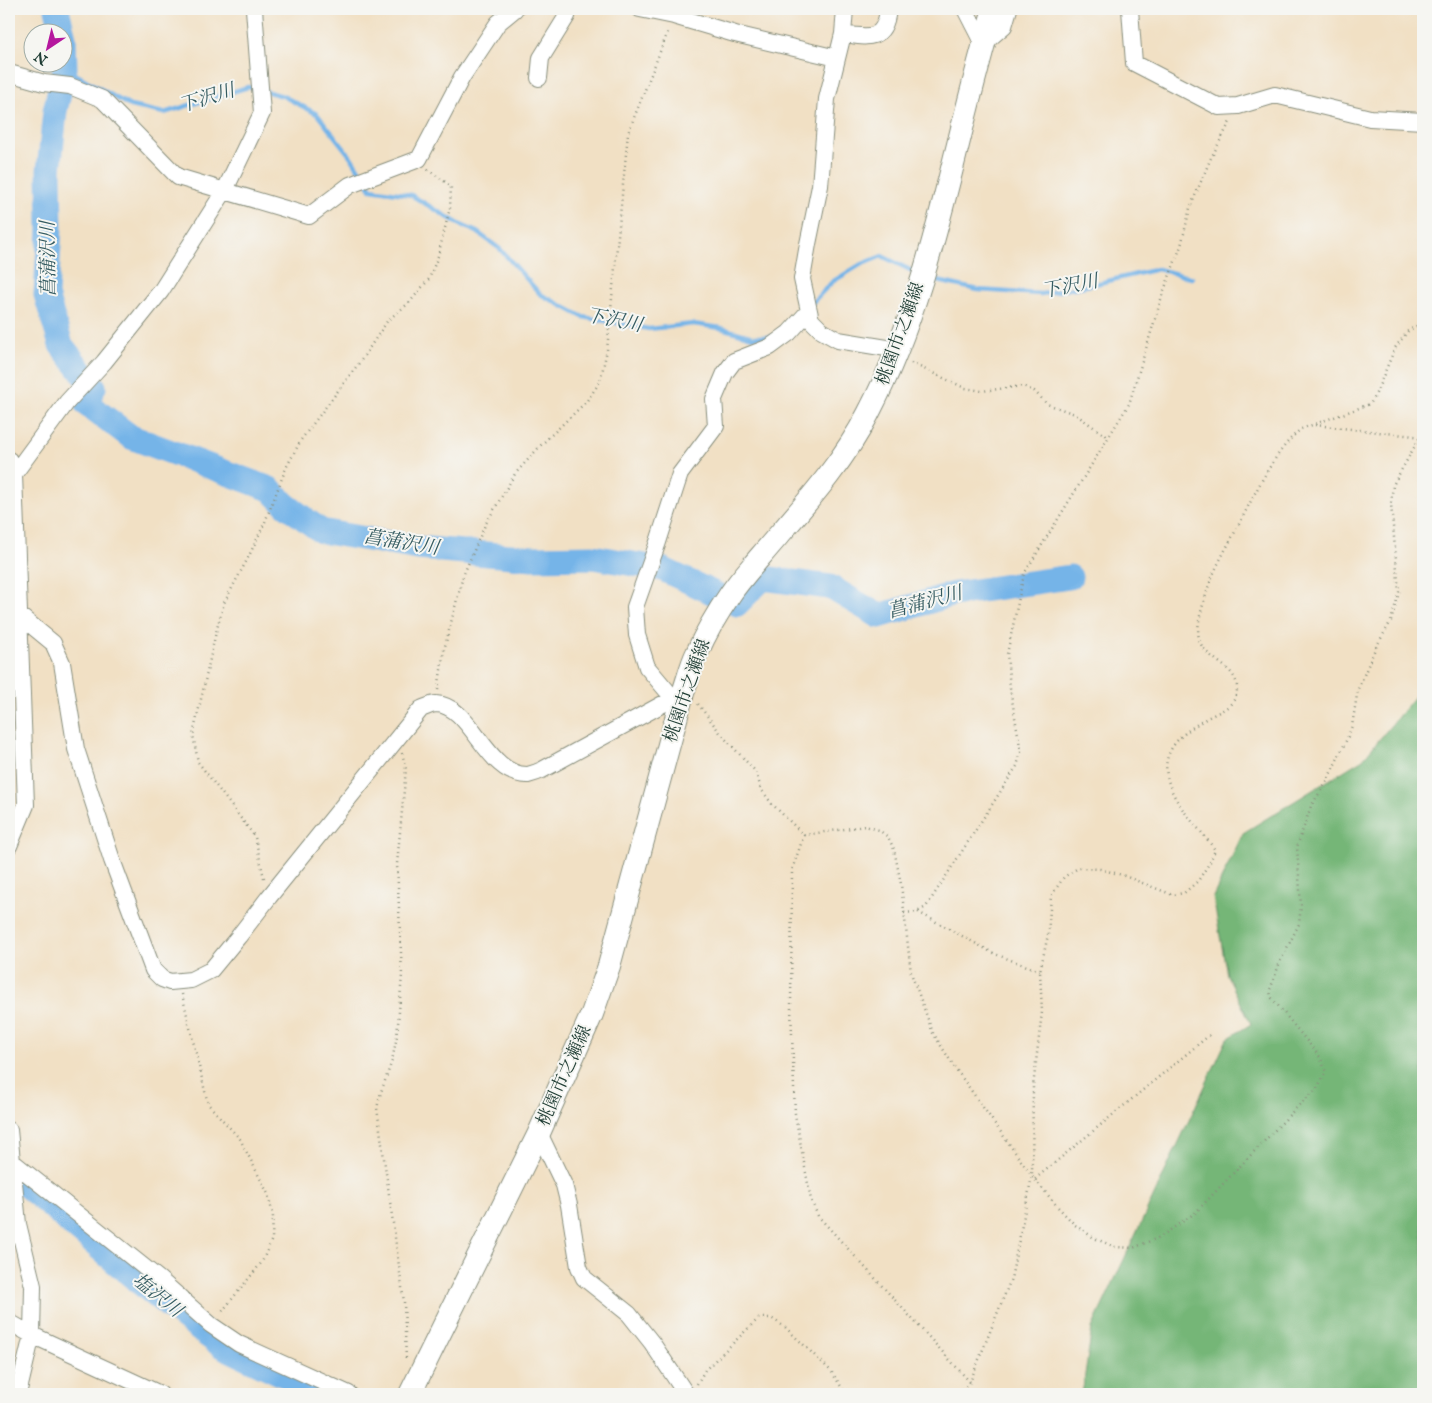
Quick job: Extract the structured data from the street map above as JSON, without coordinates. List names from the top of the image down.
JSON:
{
  "streets": {
    "main road": ["桃園市之瀬線"]
  },
  "water": ["下沢川", "菖蒲沢川", "塩沢川"],
  "north": "bottom left"
}
